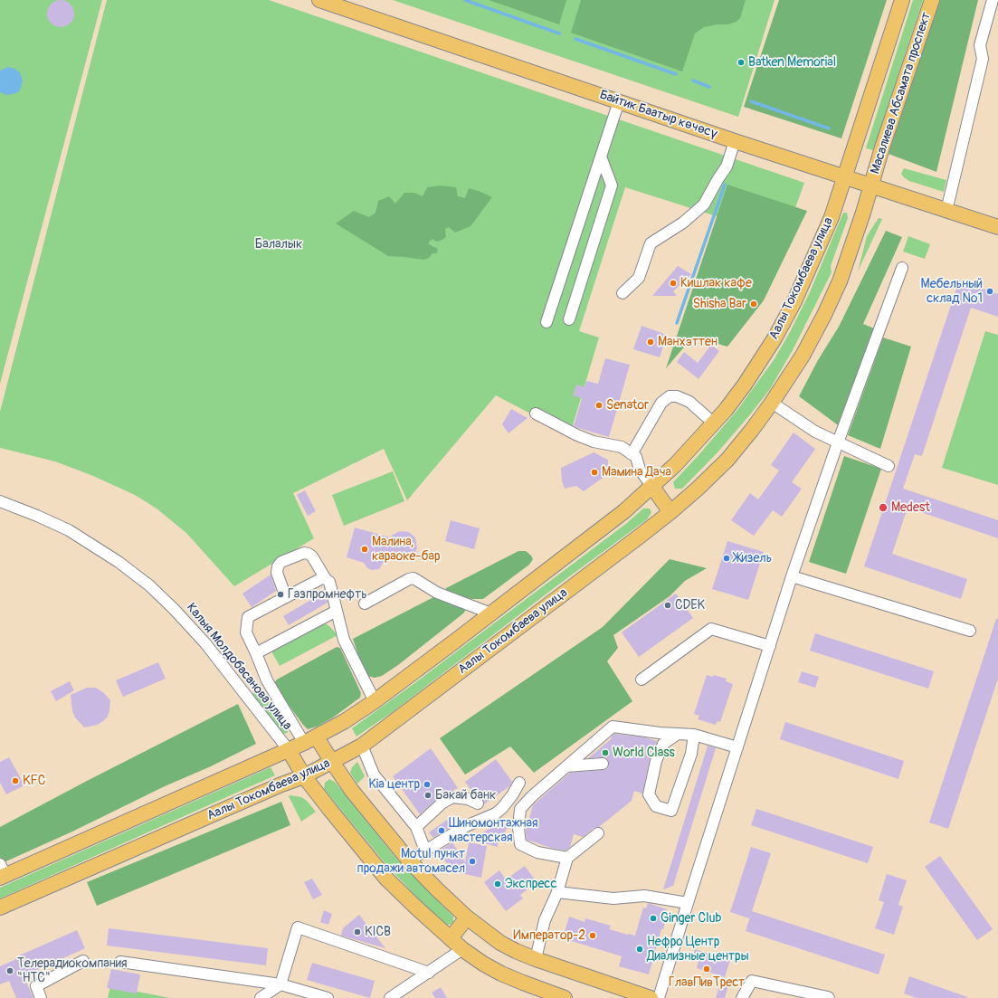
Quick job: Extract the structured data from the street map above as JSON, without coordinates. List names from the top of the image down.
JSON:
{
  "streets": {
    "main road": ["Масалиева Абсамата проспект", "Байтик Баатыр көчөсү", "Аалы Токомбаева улица"],
    "street": ["Калыя Молдобасанова улица"]
  },
  "crossings": [
    ["Масалиева Абсамата проспект", "Байтик Баатыр көчөсү"],
    ["Масалиева Абсамата проспект", "Аалы Токомбаева улица"],
    ["Байтик Баатыр көчөсү", "Аалы Токомбаева улица"],
    ["Аалы Токомбаева улица", "Калыя Молдобасанова улица"]
  ],
  "parks": ["Балалык"],
  "places": [
    "Batken Memorial",
    "Кишлак кафе",
    "Мебельный склад №1",
    "Shisha Bar",
    "Манхэттен",
    "Senator",
    "Мамина Дача",
    "Medest",
    "Малина, караоке-бар",
    "Жизель",
    "Газпромнефть",
    "CDEK",
    "World Class",
    "KFC",
    "Kia центр",
    "Бакай банк",
    "Шиномонтажная мастерская",
    "Motul пункт продажи автомасел",
    "Экспресс",
    "Ginger Club",
    "KICB",
    "Император-2",
    "Нефро Центр Диализные центры",
    "ГлавПивТрест",
    "Телерадиокомпания \"НТС\""
  ]
}
